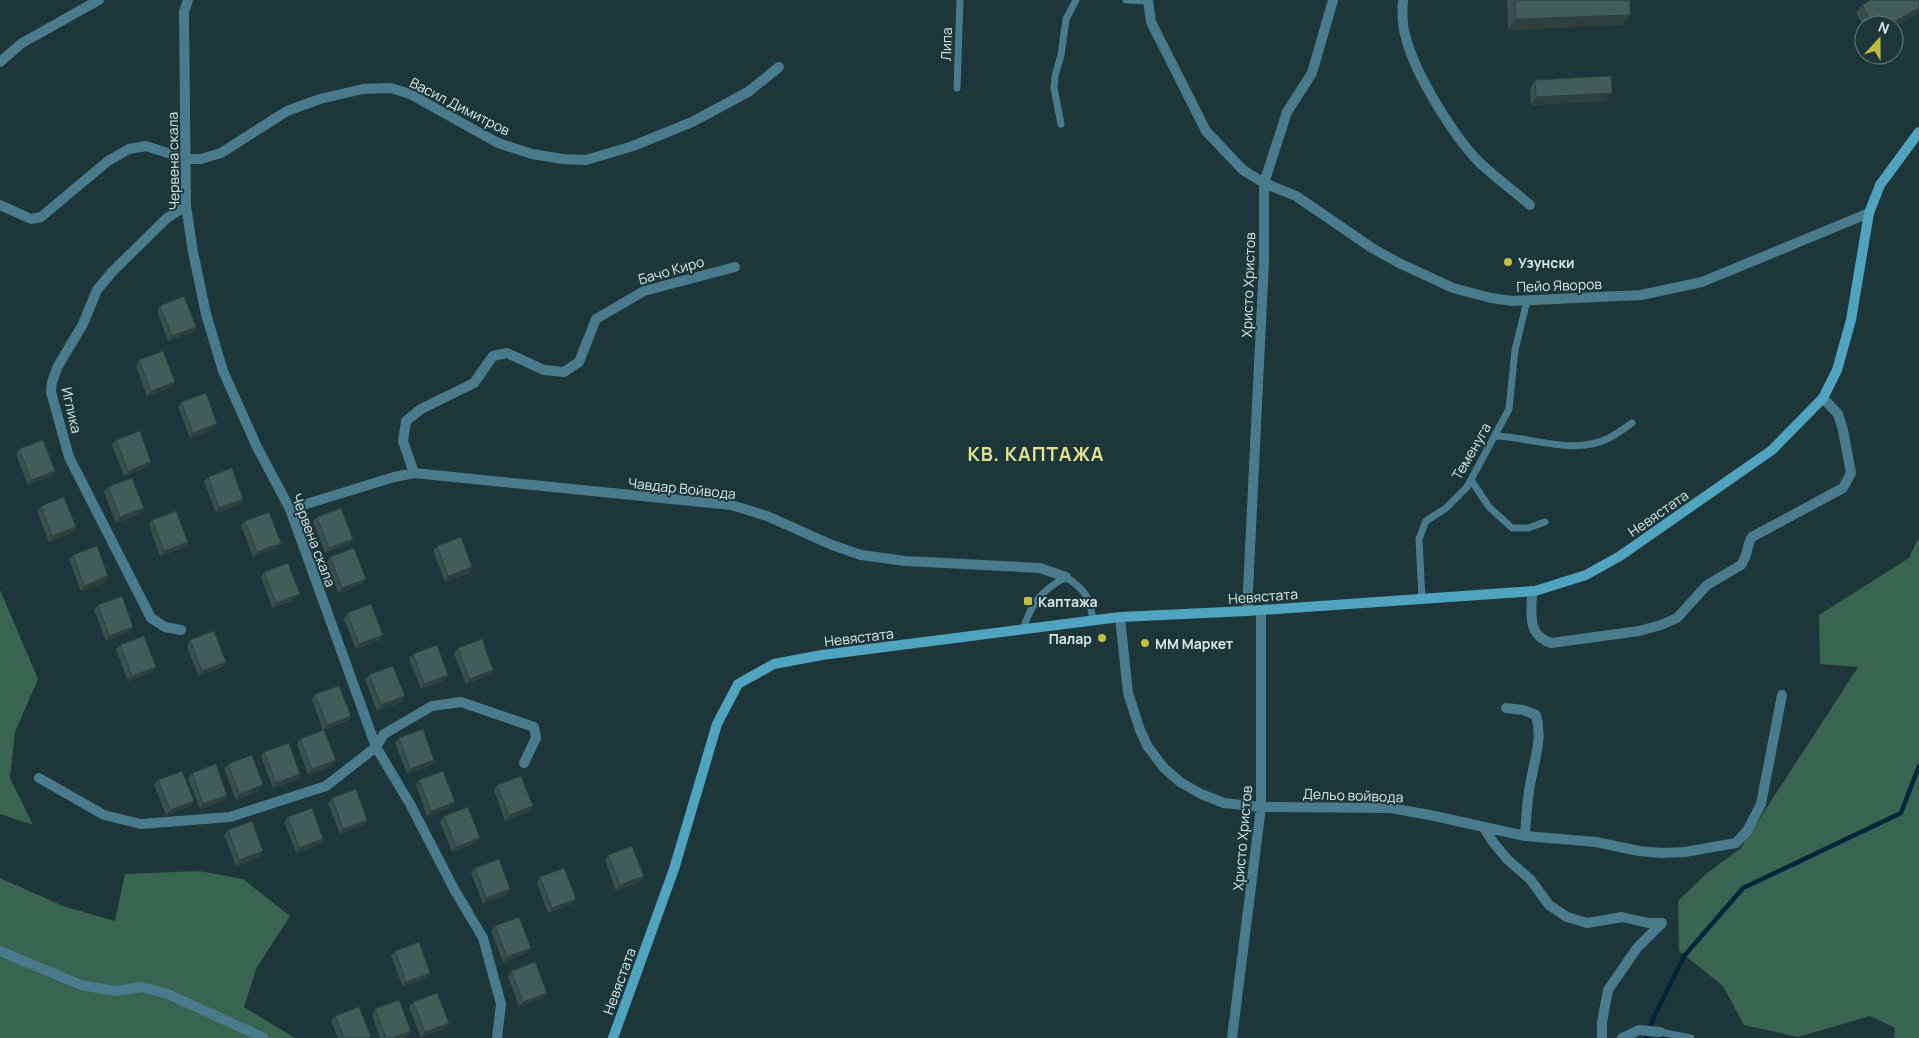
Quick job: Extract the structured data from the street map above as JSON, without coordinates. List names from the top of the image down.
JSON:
{
  "streets": {
    "street": [
      "Васил Димитров",
      "Червена скала",
      "Бачо Киро",
      "Христо Христов",
      "Пейо Яворов",
      "Иглика",
      "Чавдар Войвода",
      "Невястата",
      "Дельо войвода"
    ],
    "lane": ["Липа", "Теменуга"]
  },
  "crossings": [
    ["Васил Димитров", "Червена скала"],
    ["Червена скала", "Иглика"],
    ["Червена скала", "Чавдар Войвода"],
    ["Бачо Киро", "Чавдар Войвода"],
    ["Христо Христов", "Пейо Яворов"],
    ["Христо Христов", "Невястата"],
    ["Христо Христов", "Дельо войвода"],
    ["Пейо Яворов", "Теменуга"],
    ["Пейо Яворов", "Невястата"],
    ["Теменуга", "Невястата"],
    ["Невястата", "Дельо войвода"]
  ],
  "districts": ["КВ. КАПТАЖА"],
  "places": {
    "other": ["Узунски", "Палар", "ММ Маркет"],
    "transit": ["Каптажа"]
  },
  "north": "top"
}
